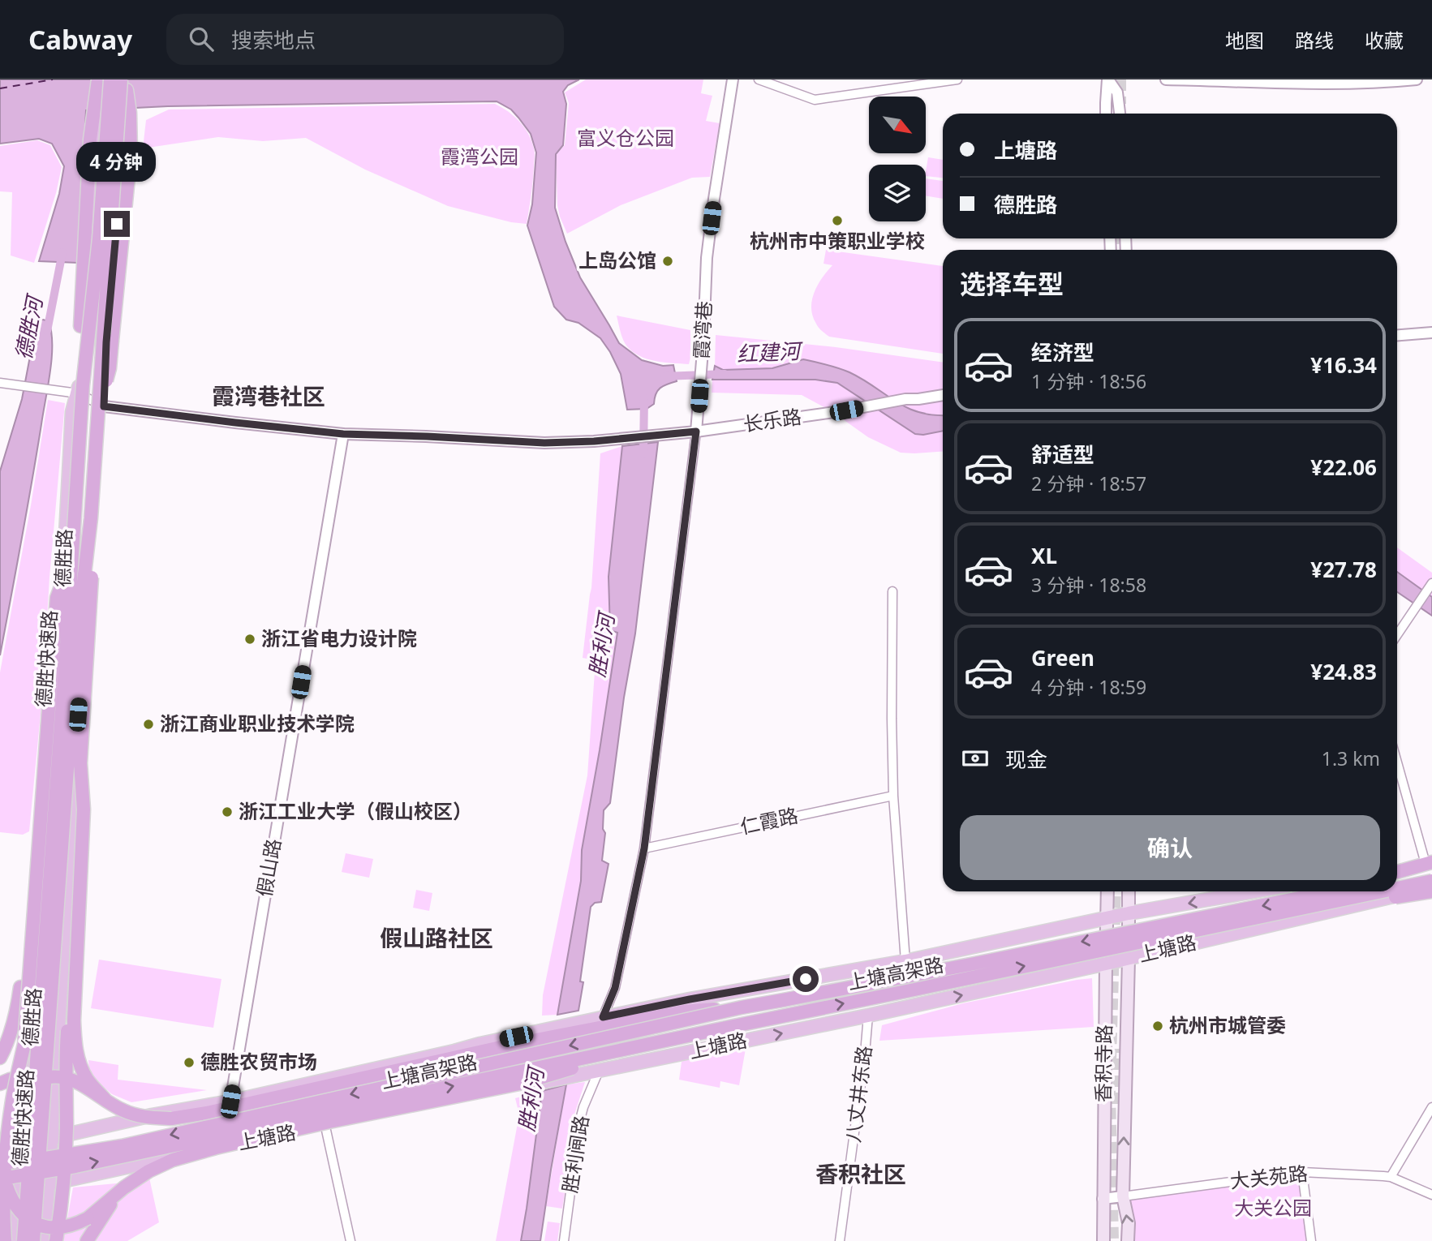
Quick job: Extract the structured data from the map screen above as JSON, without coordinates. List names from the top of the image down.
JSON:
{
  "streets": {
    "highway": ["德胜快速路", "上塘高架路"],
    "main road": ["德胜路", "上塘路", "香积寺路"],
    "street": [
      "霞湾巷",
      "长乐路",
      "仁霞路",
      "假山路",
      "八丈井东路",
      "胜利闸路",
      "大关苑路"
    ]
  },
  "crossings": [
    ["霞湾巷", "长乐路"],
    ["霞湾巷", "仁霞路"],
    ["霞湾巷", "上塘路"],
    ["长乐路", "德胜路"],
    ["长乐路", "假山路"],
    ["德胜路", "德胜快速路"],
    ["德胜路", "上塘路"],
    ["德胜路", "上塘高架路"],
    ["假山路", "上塘路"],
    ["上塘路", "上塘高架路"],
    ["上塘路", "香积寺路"],
    ["上塘路", "八丈井东路"],
    ["上塘路", "胜利闸路"],
    ["香积寺路", "大关苑路"]
  ],
  "districts": ["霞湾巷社区", "假山路社区", "香积社区"],
  "water": ["德胜河", "红建河", "胜利河"],
  "parks": ["富义仓公园", "霞湾公园", "大关公园"],
  "places": [
    "杭州市中策职业学校",
    "上岛公馆",
    "浙江省电力设计院",
    "浙江商业职业技术学院",
    "浙江工业大学（假山校区）",
    "杭州市城管委",
    "德胜农贸市场"
  ],
  "north": "bottom right",
  "page": {
    "header": "Cabway",
    "search": "搜索地点",
    "nav": ["地图", "路线", "收藏"],
    "banner": ["上塘路", "德胜路"],
    "bubble": "4 分钟",
    "heading": "选择车型",
    "list": [
      {
        "name": "经济型",
        "note": "1 分钟 · 18:56",
        "value": "¥16.34"
      },
      {
        "name": "舒适型",
        "note": "2 分钟 · 18:57",
        "value": "¥22.06"
      },
      {
        "name": "XL",
        "note": "3 分钟 · 18:58",
        "value": "¥27.78"
      },
      {
        "name": "Green",
        "note": "4 分钟 · 18:59",
        "value": "¥24.83"
      }
    ],
    "pay": ["现金", "1.3 km"],
    "buttons": "确认"
  }
}
